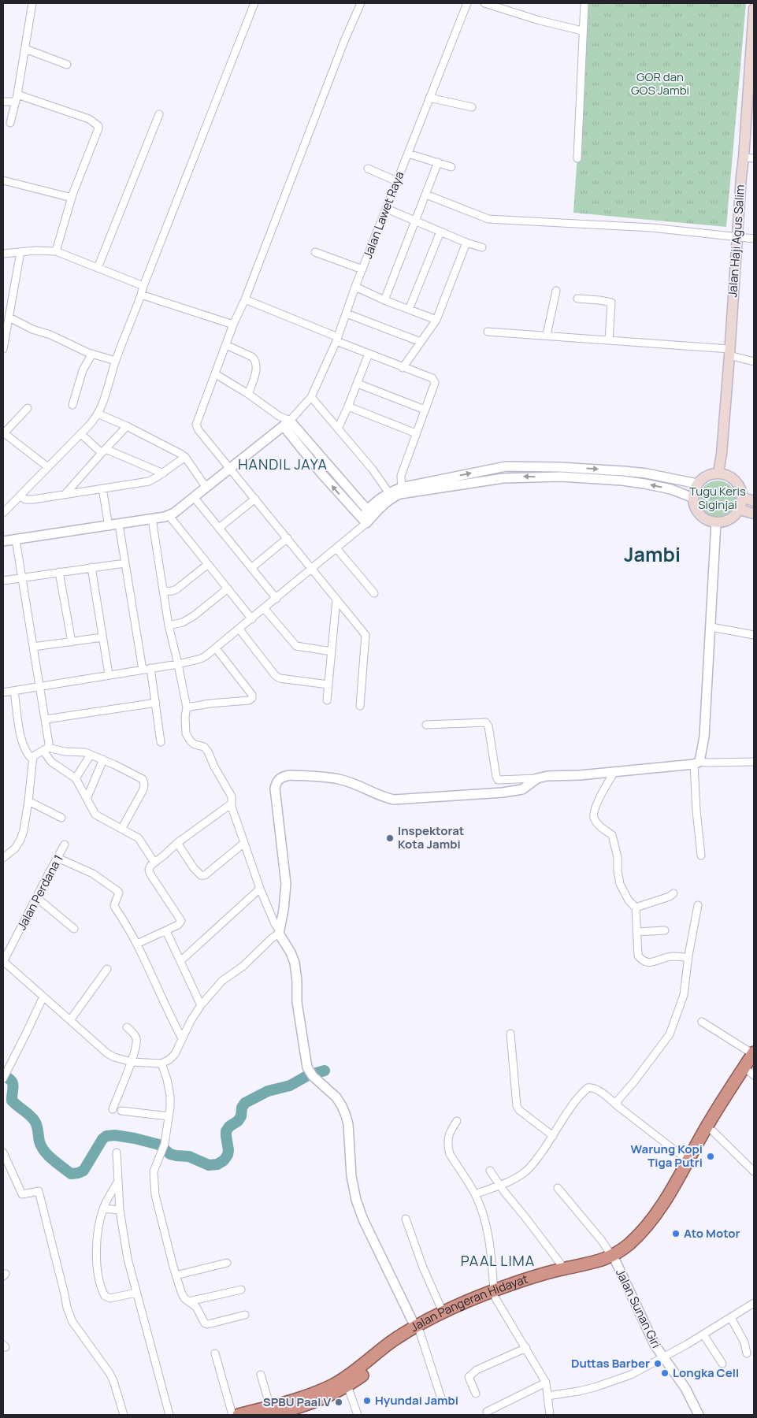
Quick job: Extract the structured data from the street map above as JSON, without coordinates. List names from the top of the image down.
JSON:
{
  "streets": {
    "highway": ["Jalan Pangeran Hidayat"],
    "main road": ["Jalan Haji Agus Salim"],
    "street": ["Jalan Lawet Raya", "Jalan Perdana 1", "Jalan Sunan Giri"]
  },
  "crossings": [
    ["Jalan Pangeran Hidayat", "Jalan Sunan Giri"]
  ],
  "districts": ["HANDIL JAYA", "Jambi", "PAAL LIMA"],
  "parks": ["GOR dan GOS Jambi", "Tugu Keris Siginjai"],
  "places": [
    "Inspektorat Kota Jambi",
    "Warung Kopi Tiga Putri",
    "Ato Motor",
    "Duttas Barber",
    "Longka Cell",
    "Hyundai Jambi",
    "SPBU Paal V"
  ]
}
